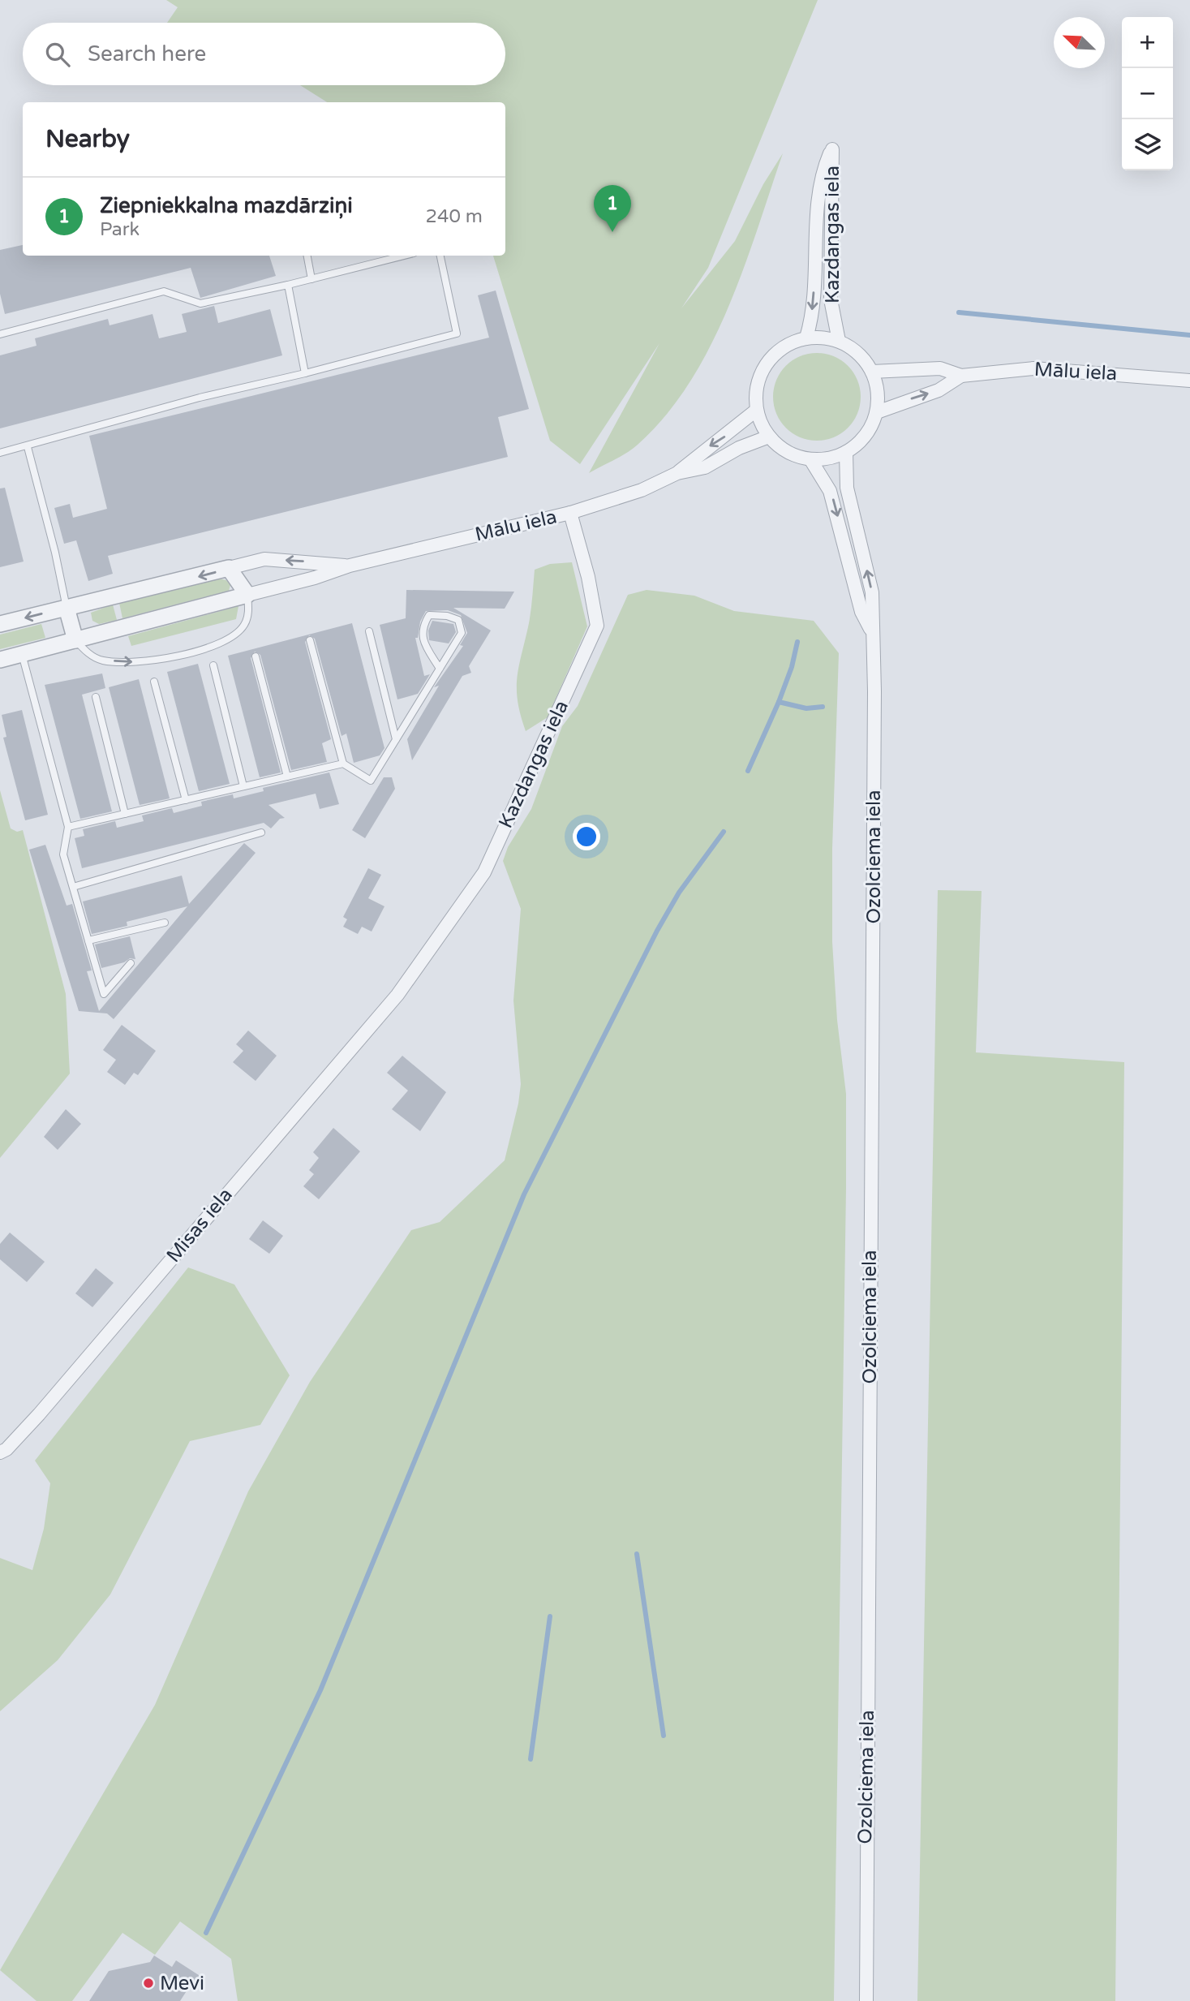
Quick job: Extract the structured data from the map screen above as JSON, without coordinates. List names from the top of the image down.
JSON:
{
  "streets": {
    "street": [
      "Kazdangas iela",
      "Mālu iela",
      "Ozolciema iela",
      "Misas iela"
    ]
  },
  "crossings": [
    ["Kazdangas iela", "Mālu iela"],
    ["Kazdangas iela", "Ozolciema iela"],
    ["Kazdangas iela", "Misas iela"],
    ["Mālu iela", "Ozolciema iela"]
  ],
  "places": ["Mevi"],
  "north": "top left",
  "page": {
    "map_buttons": ["+", "−"],
    "search": "Search here",
    "heading": "Nearby",
    "list": [
      {
        "mark": "1",
        "name": "Ziepniekkalna mazdārziņi",
        "note": "Park",
        "value": "240 m"
      }
    ],
    "pins": "1"
  }
}
